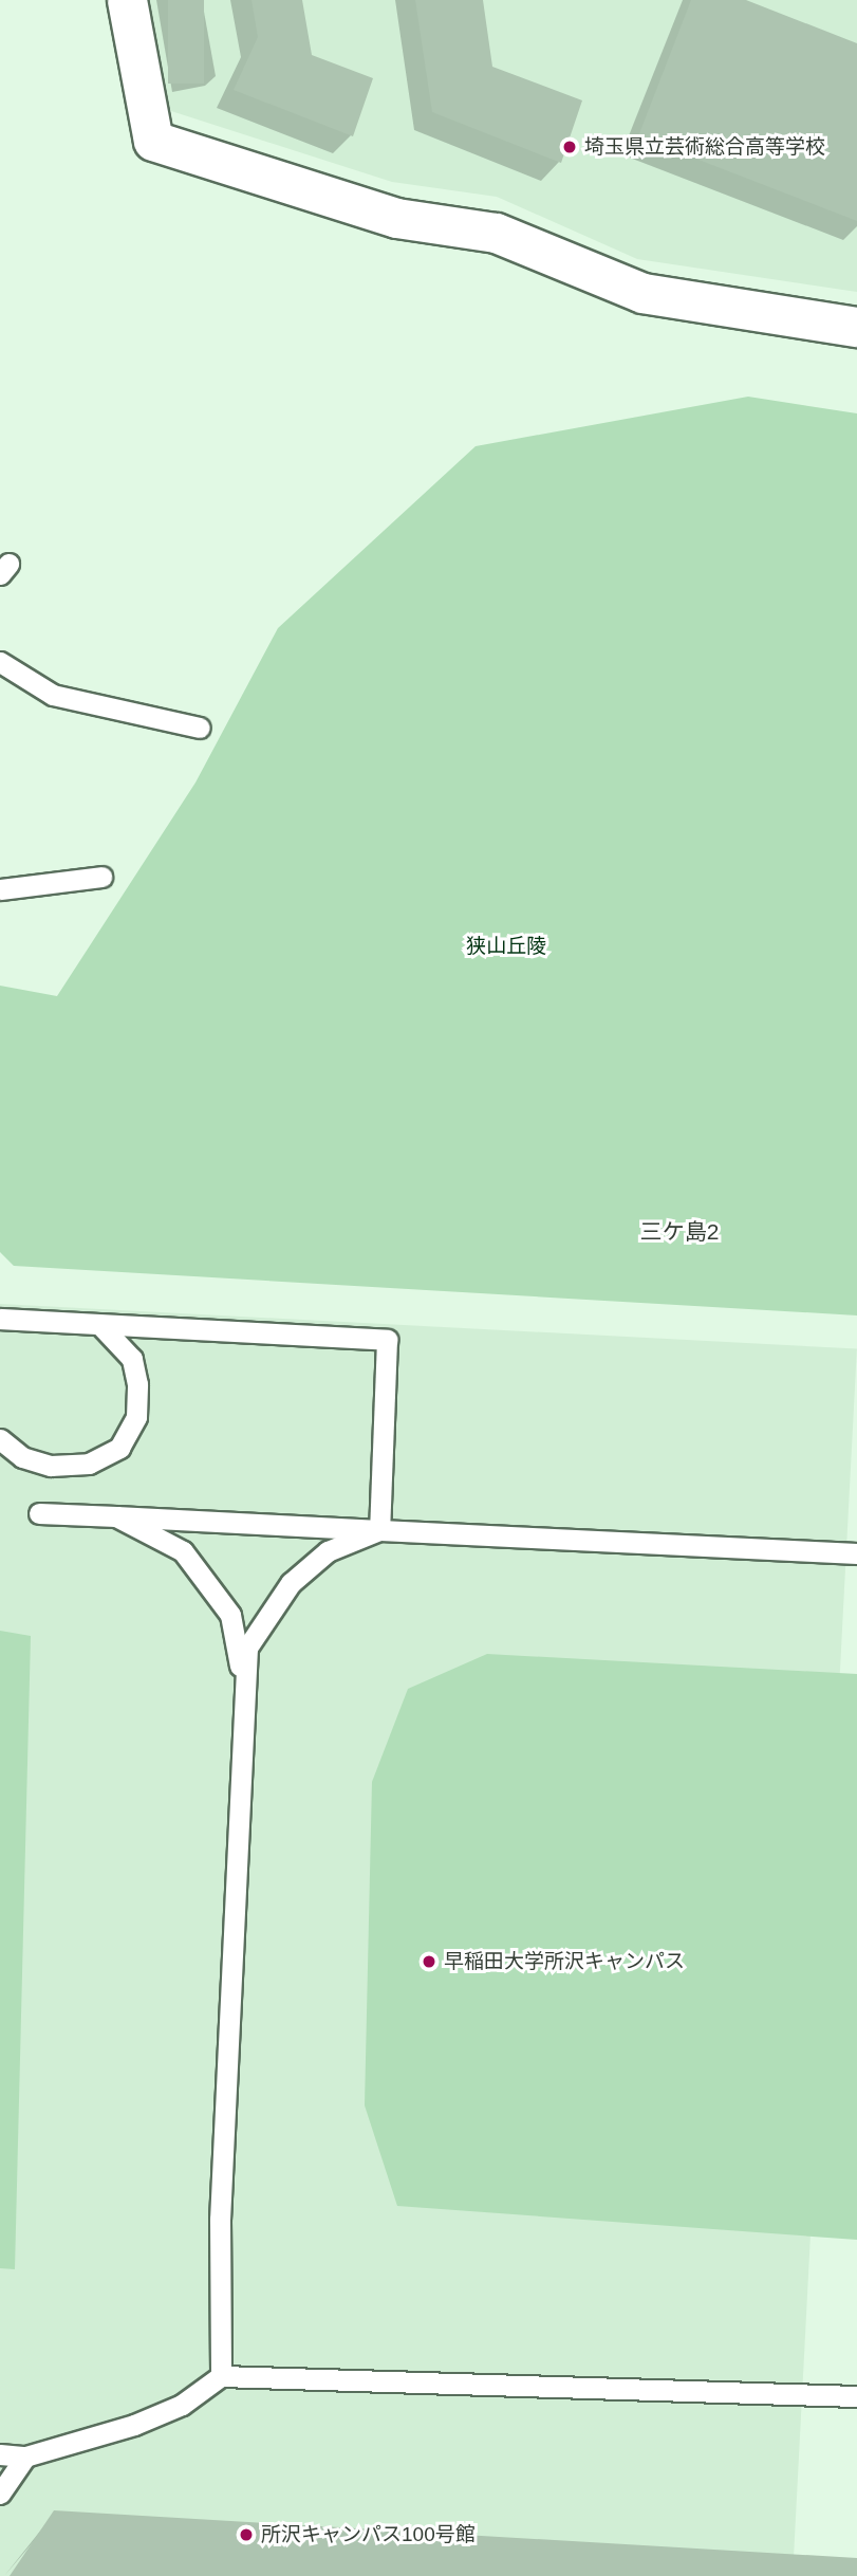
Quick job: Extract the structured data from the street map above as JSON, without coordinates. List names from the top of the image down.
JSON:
{
  "districts": ["三ケ島2"],
  "parks": ["狭山丘陵"],
  "places": ["埼玉県立芸術総合高等学校", "早稲田大学所沢キャンパス", "所沢キャンパス100号館"]
}
